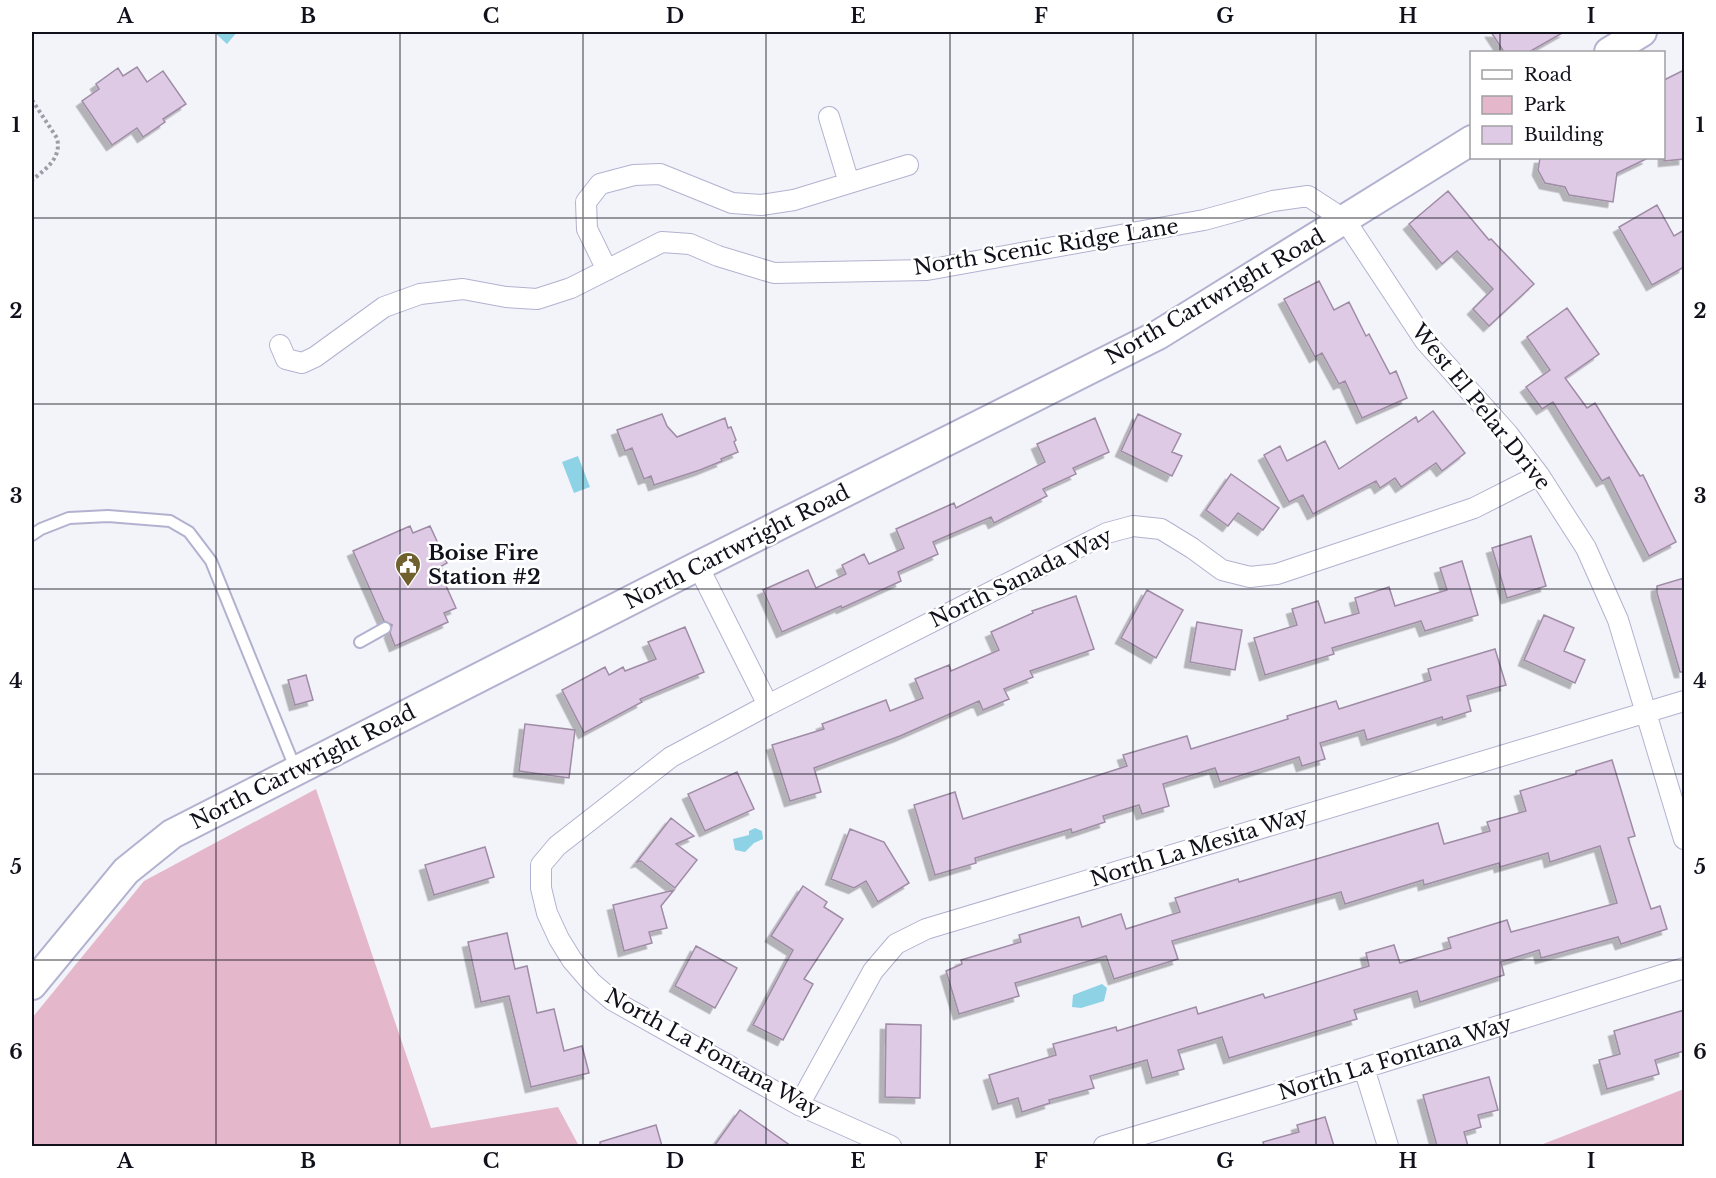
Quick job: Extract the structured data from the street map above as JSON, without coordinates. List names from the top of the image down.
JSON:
{
  "streets": {
    "street": [
      "North Scenic Ridge Lane",
      "North Cartwright Road",
      "West El Pelar Drive",
      "North Sanada Way",
      "North La Mesita Way",
      "North La Fontana Way"
    ]
  },
  "crossings": [
    ["North Scenic Ridge Lane", "North Cartwright Road"],
    ["North Scenic Ridge Lane", "West El Pelar Drive"],
    ["North Cartwright Road", "West El Pelar Drive"],
    ["West El Pelar Drive", "North Sanada Way"],
    ["West El Pelar Drive", "North La Mesita Way"],
    ["North Sanada Way", "North La Fontana Way"],
    ["North La Mesita Way", "North La Fontana Way"]
  ],
  "places": {
    "public building": ["Boise Fire Station #2"]
  },
  "legend": ["Road", "Park", "Building"],
  "grid": {
    "columns": [
      "A",
      "B",
      "C",
      "D",
      "E",
      "F",
      "G",
      "H",
      "I"
    ],
    "rows": [
      "1",
      "2",
      "3",
      "4",
      "5",
      "6"
    ]
  }
}
